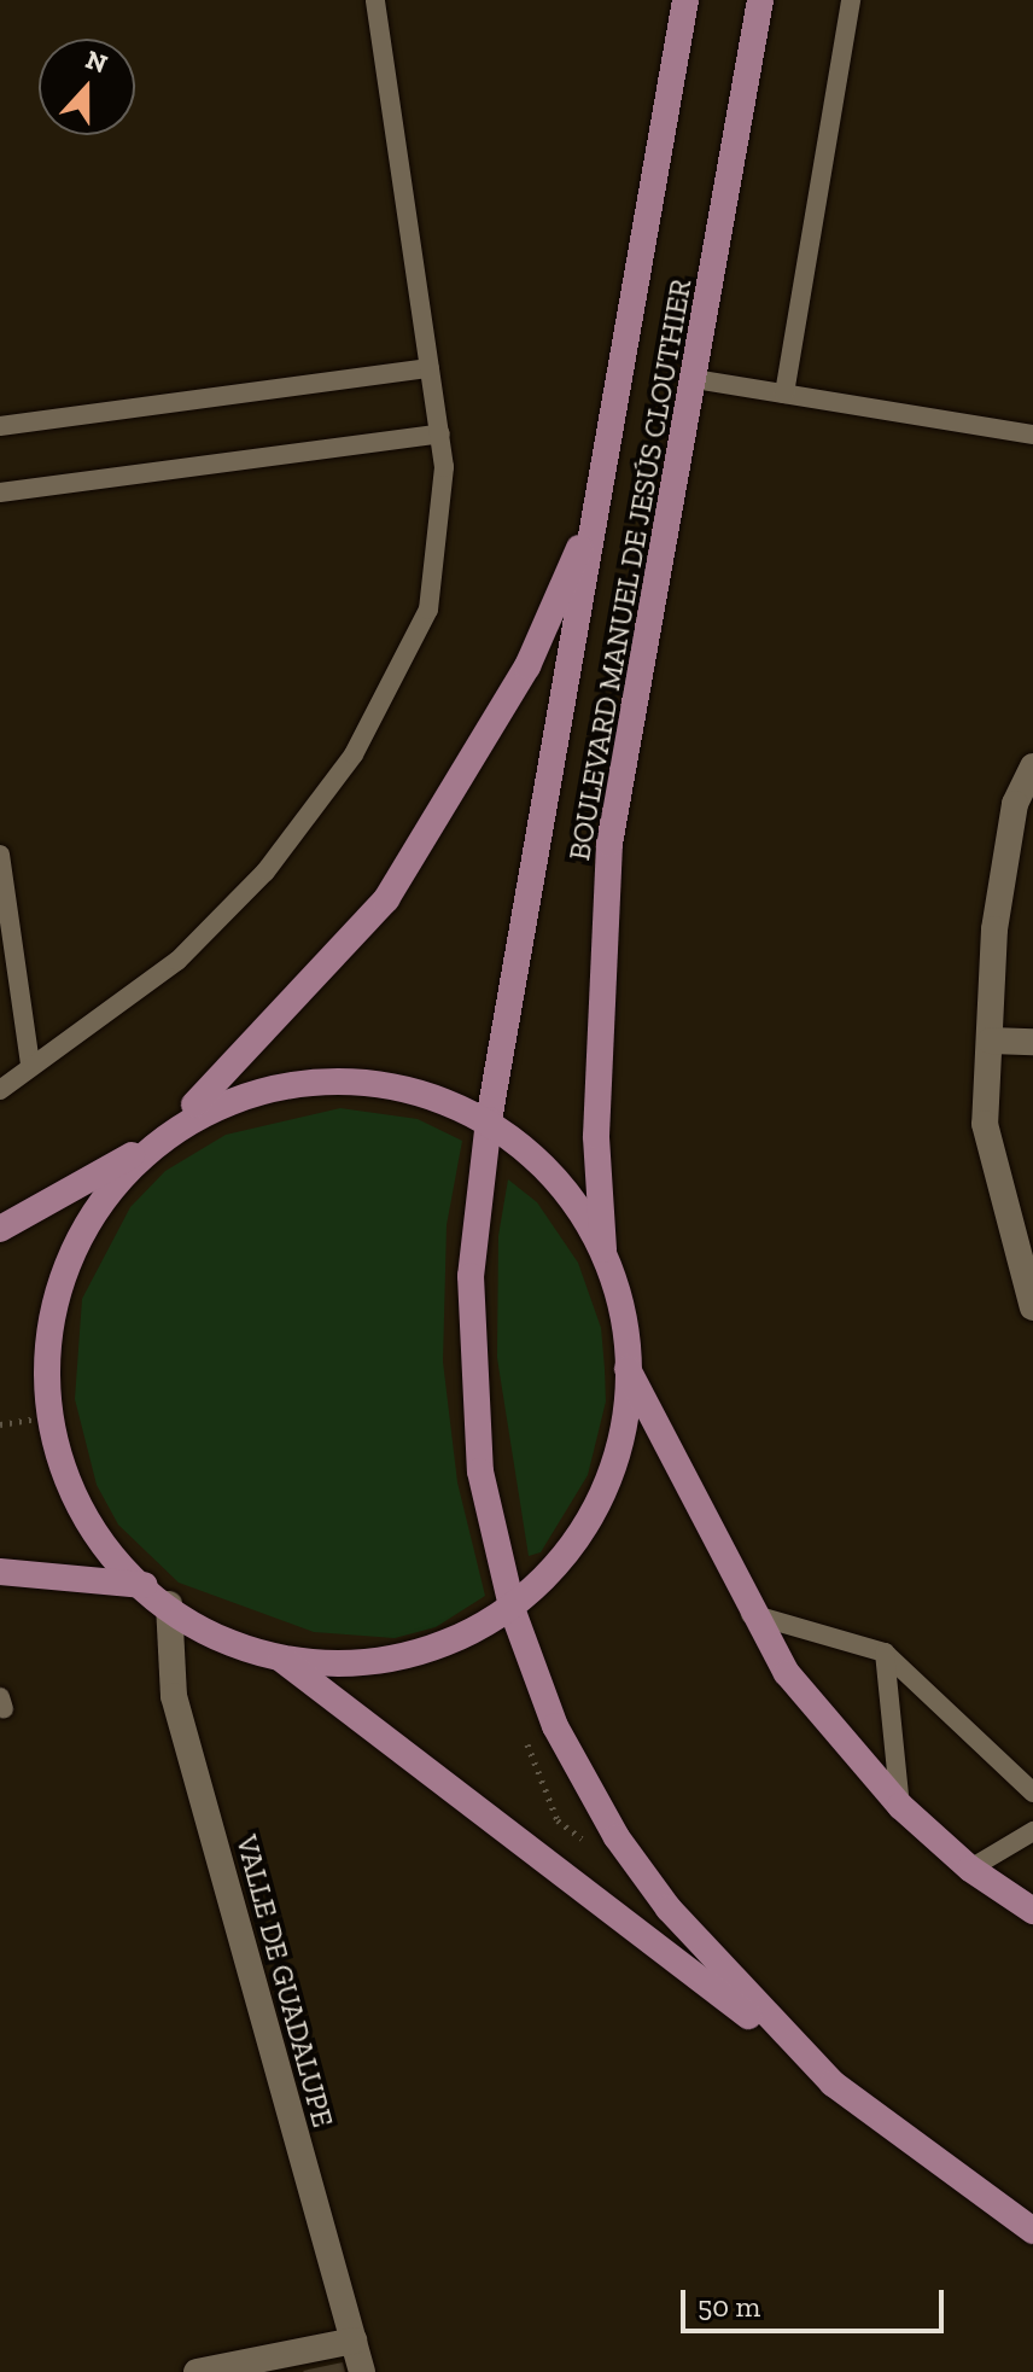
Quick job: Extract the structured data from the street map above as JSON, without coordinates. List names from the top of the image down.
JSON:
{
  "streets": {
    "main road": ["BOULEVARD MANUEL DE JESÚS CLOUTHIER"],
    "street": ["VALLE DE GUADALUPE"]
  },
  "scale_bar": "50 m",
  "north": "top"
}
